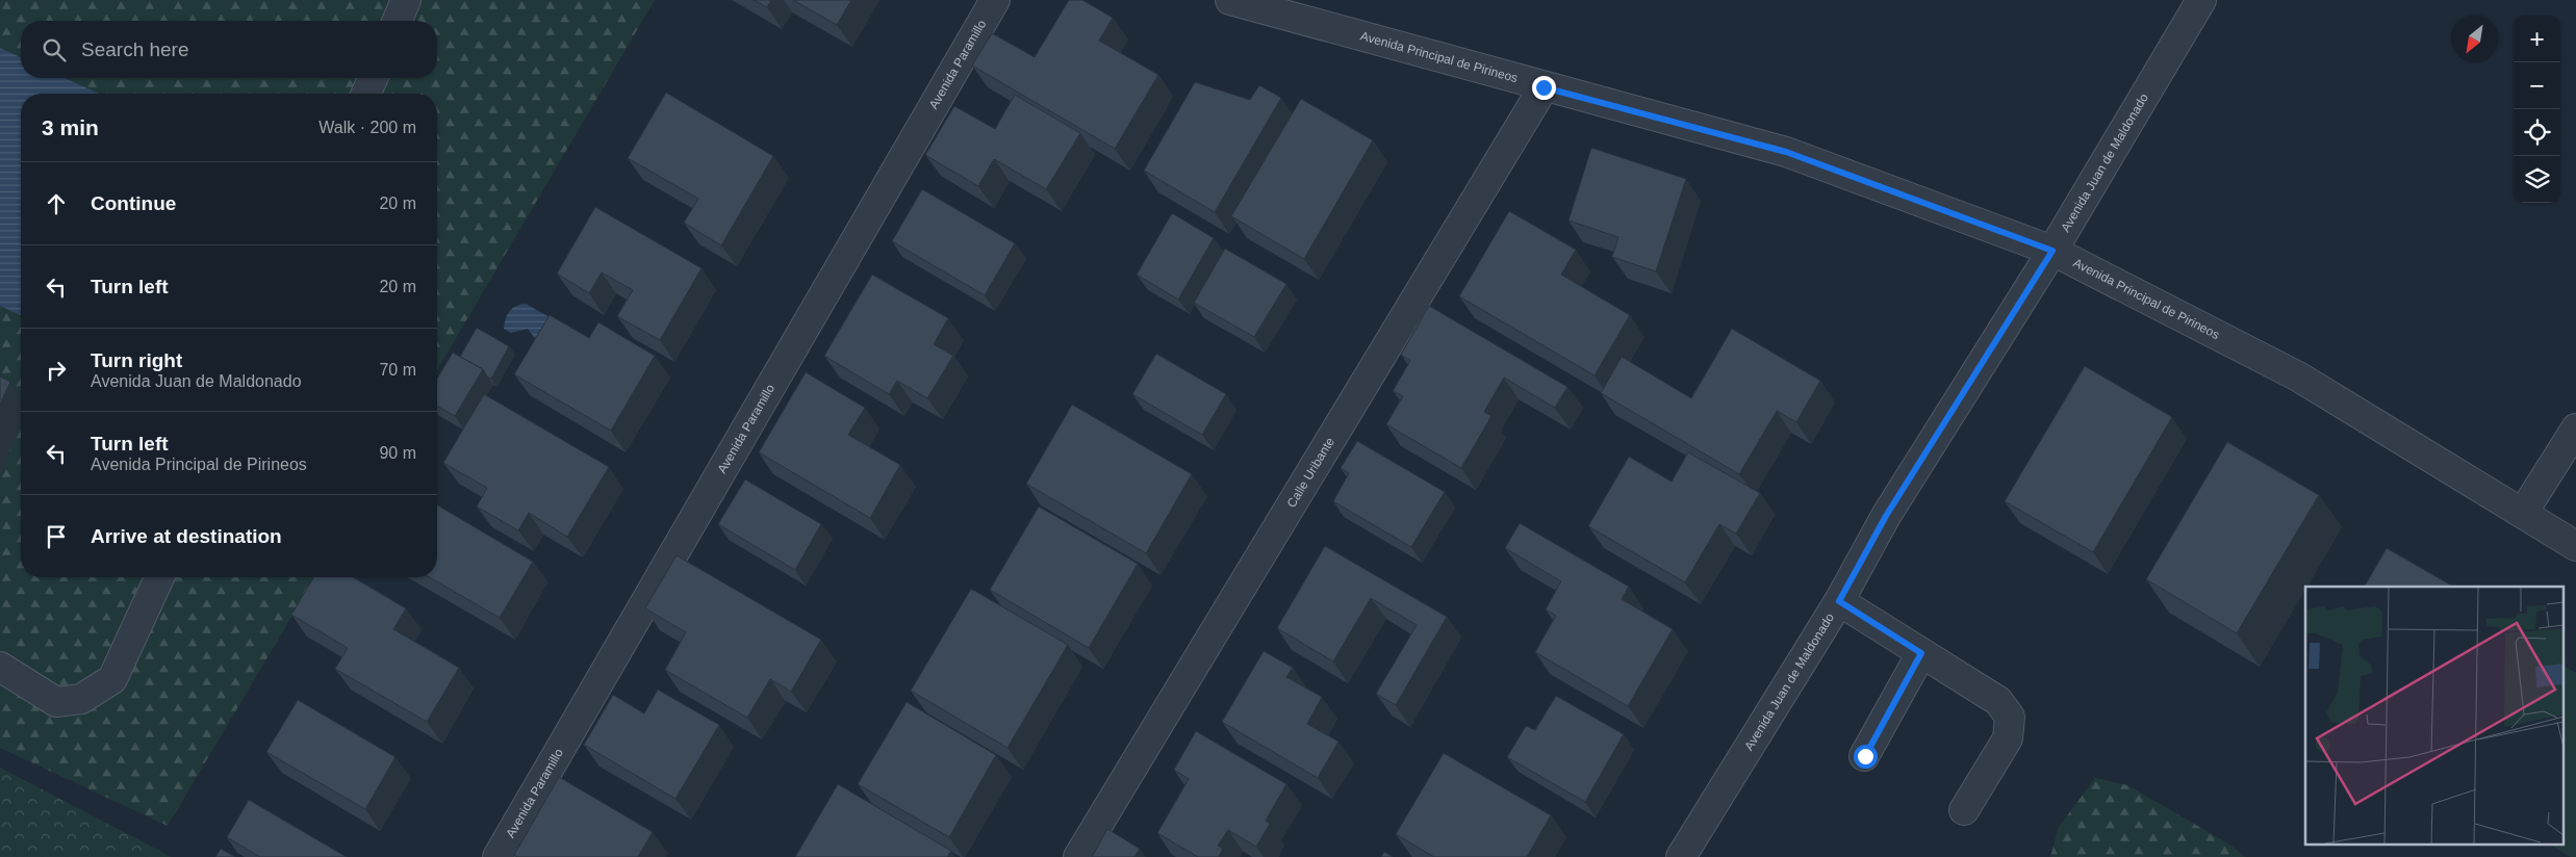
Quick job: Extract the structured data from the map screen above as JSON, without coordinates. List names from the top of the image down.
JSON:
{
  "streets": {
    "street": [
      "Avenida Principal de Pirineos",
      "Avenida Paramillo",
      "Avenida Juan de Maldonado",
      "Calle Uribante"
    ]
  },
  "crossings": [
    ["Avenida Principal de Pirineos", "Avenida Juan de Maldonado"],
    ["Avenida Principal de Pirineos", "Calle Uribante"]
  ],
  "north": "bottom left",
  "page": {
    "map_buttons": ["+", "−"],
    "search": "Search here",
    "heading": ["3 min", "Walk · 200 m"],
    "list": [
      ["Continue", "20 m"],
      ["Turn left", "20 m"],
      ["Turn right", "Avenida Juan de Maldonado", "70 m"],
      ["Turn left", "Avenida Principal de Pirineos", "90 m"],
      "Arrive at destination"
    ]
  }
}
